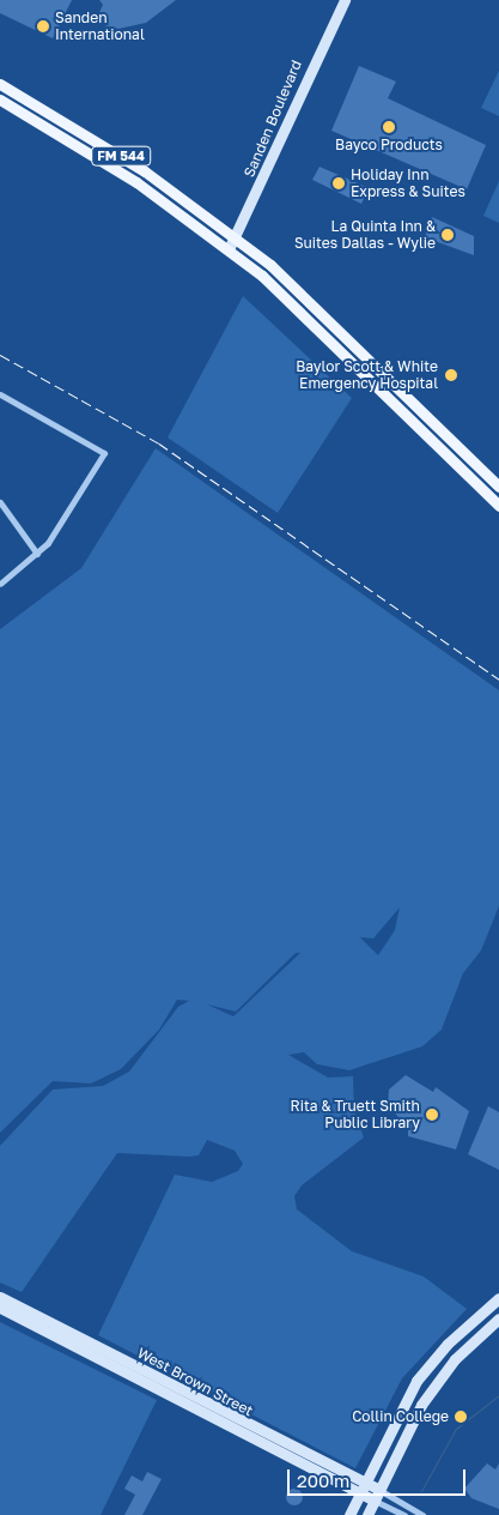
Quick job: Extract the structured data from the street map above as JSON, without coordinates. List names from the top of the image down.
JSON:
{
  "streets": {
    "main road": ["Sanden Boulevard", "FM 544", "West Brown Street"]
  },
  "crossings": [
    ["Sanden Boulevard", "FM 544"]
  ],
  "places": [
    "Sanden International",
    "Bayco Products",
    "Holiday Inn Express & Suites",
    "La Quinta Inn & Suites Dallas - Wylie",
    "Baylor Scott & White Emergency Hospital",
    "Rita & Truett Smith Public Library",
    "Collin College"
  ],
  "scale_bar": "200 m"
}
